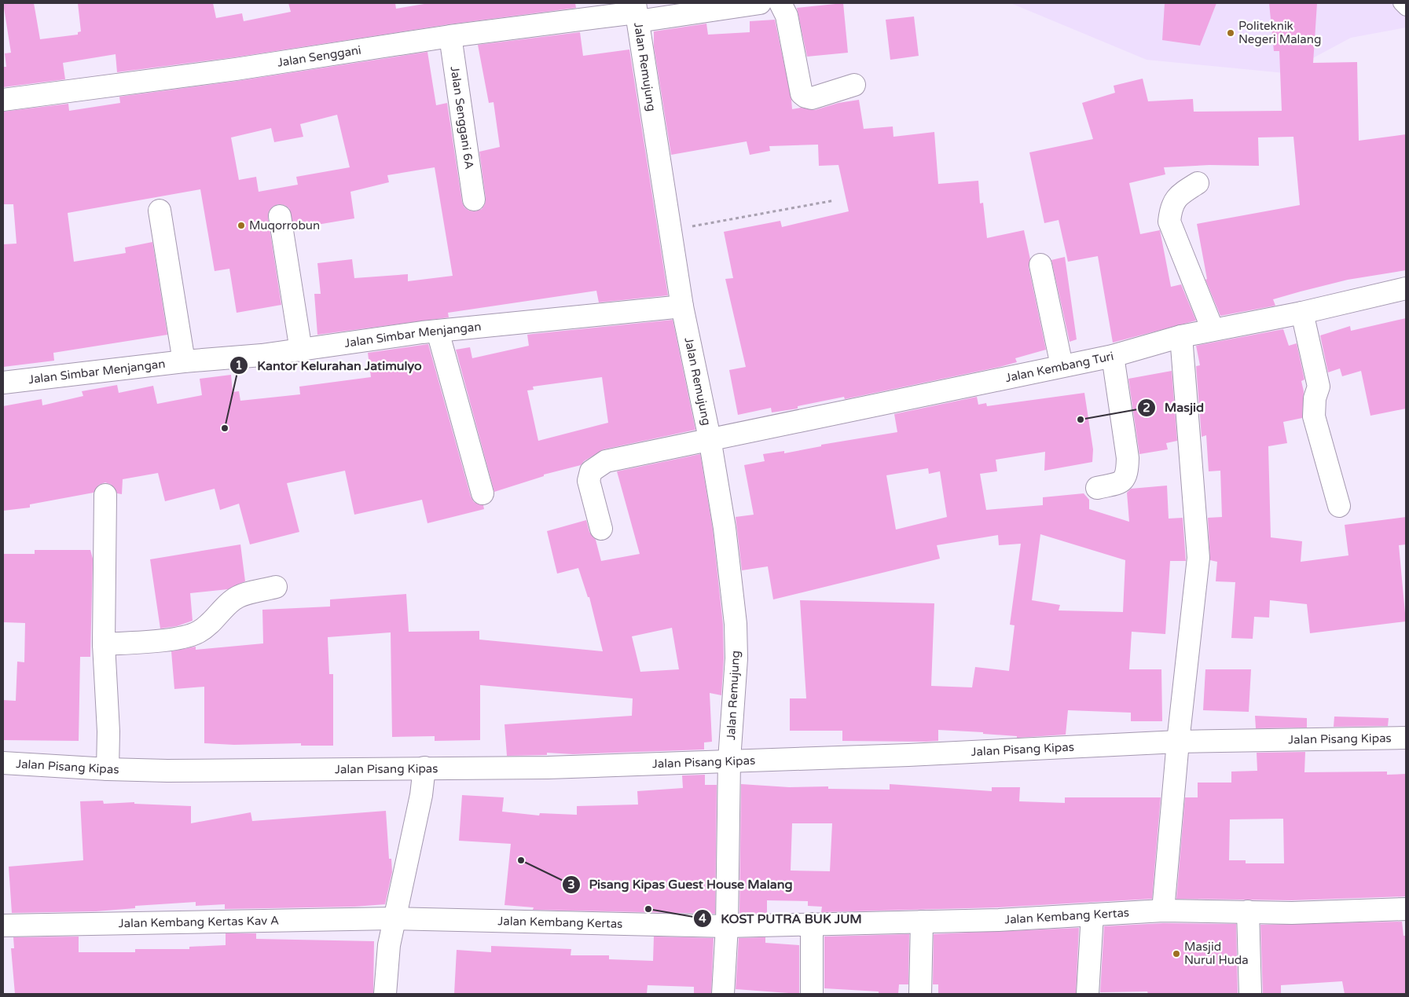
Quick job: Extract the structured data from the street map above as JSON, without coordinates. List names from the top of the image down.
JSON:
{
  "streets": {
    "street": [
      "Jalan Senggani",
      "Jalan Remujung",
      "Jalan Senggani 6A",
      "Jalan Simbar Menjangan",
      "Jalan Kembang Turi",
      "Jalan Pisang Kipas",
      "Jalan Kembang Kertas",
      "Jalan Kembang Kertas Kav A"
    ]
  },
  "crossings": [
    ["Jalan Senggani", "Jalan Remujung"],
    ["Jalan Senggani", "Jalan Senggani 6A"],
    ["Jalan Remujung", "Jalan Simbar Menjangan"],
    ["Jalan Remujung", "Jalan Kembang Turi"],
    ["Jalan Remujung", "Jalan Pisang Kipas"],
    ["Jalan Kembang Kertas", "Jalan Kembang Kertas Kav A"]
  ],
  "places": [
    "Politeknik Negeri Malang",
    "Muqorrobun",
    "Masjid",
    "Kantor Kelurahan Jatimulyo",
    "Pisang Kipas Guest House Malang",
    "KOST PUTRA BUK JUM",
    "Masjid Nurul Huda"
  ]
}
